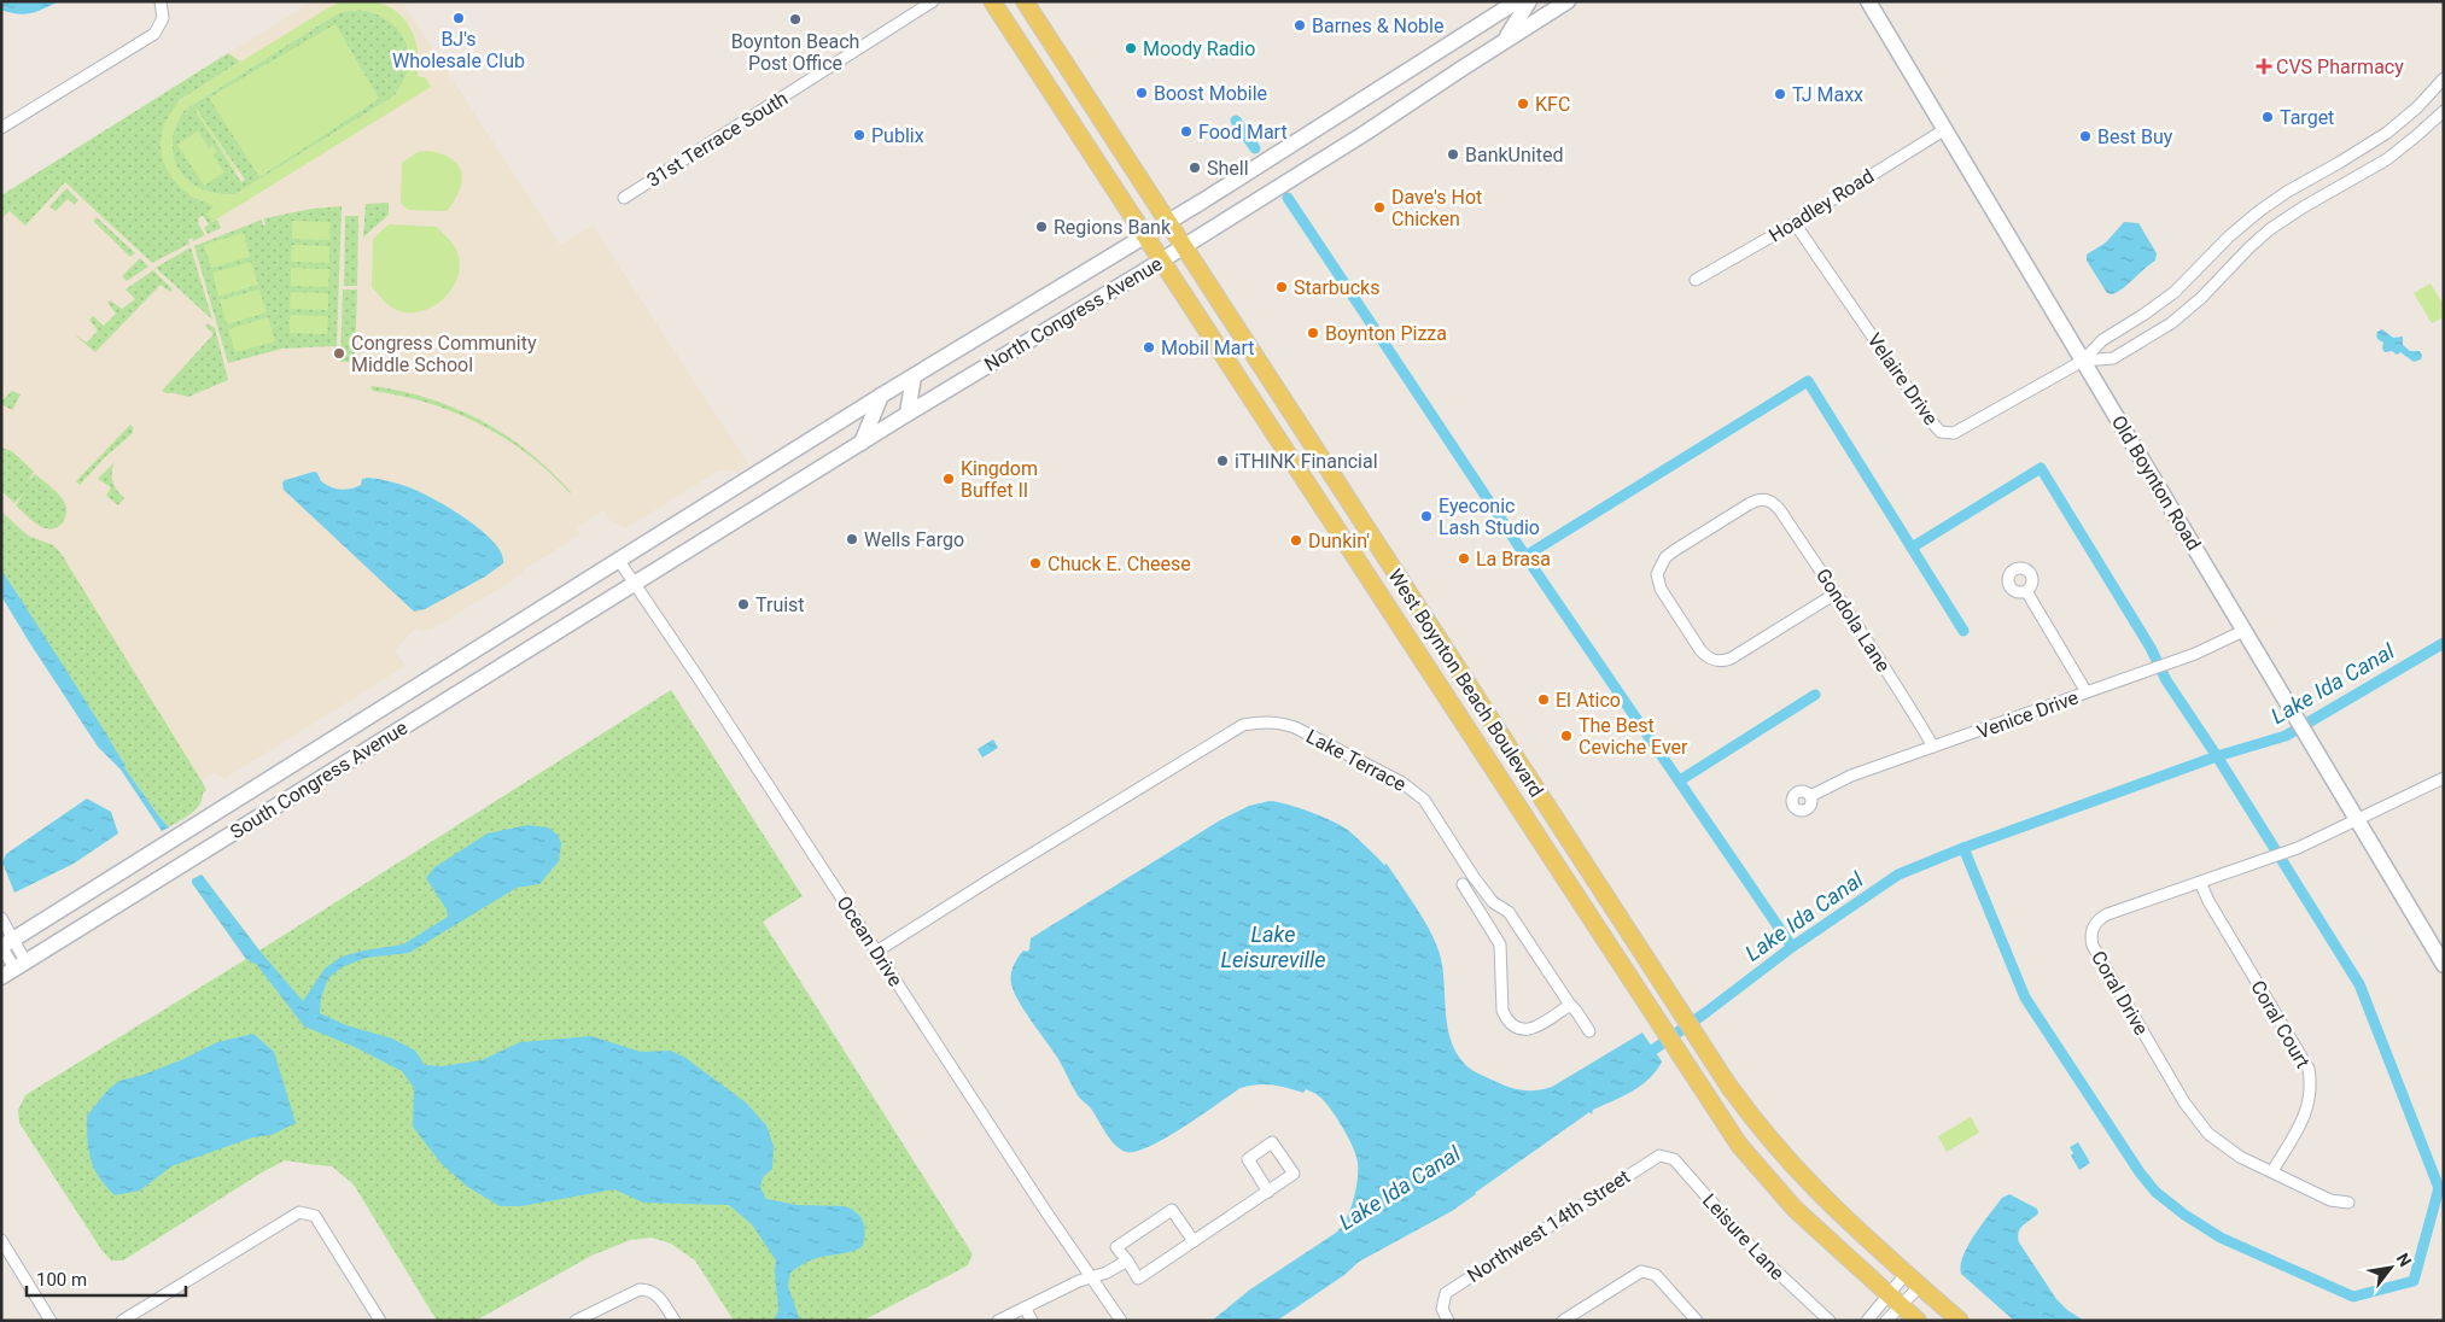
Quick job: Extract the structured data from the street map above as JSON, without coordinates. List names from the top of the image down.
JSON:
{
  "streets": {
    "main road": [
      "North Congress Avenue",
      "Old Boynton Road",
      "West Boynton Beach Boulevard",
      "South Congress Avenue"
    ],
    "street": [
      "31st Terrace South",
      "Hoadley Road",
      "Velaire Drive",
      "Gondola Lane",
      "Venice Drive",
      "Lake Terrace",
      "Ocean Drive",
      "Coral Drive",
      "Coral Court",
      "Northwest 14th Street",
      "Leisure Lane"
    ]
  },
  "crossings": [
    ["Hoadley Road", "Velaire Drive"],
    ["Hoadley Road", "Old Boynton Road"],
    ["North Congress Avenue", "West Boynton Beach Boulevard"],
    ["North Congress Avenue", "South Congress Avenue"],
    ["North Congress Avenue", "Ocean Drive"],
    ["Velaire Drive", "Old Boynton Road"],
    ["Old Boynton Road", "Venice Drive"],
    ["Old Boynton Road", "Coral Drive"],
    ["Gondola Lane", "Venice Drive"],
    ["Lake Terrace", "Ocean Drive"],
    ["South Congress Avenue", "Ocean Drive"],
    ["Coral Drive", "Coral Court"],
    ["Northwest 14th Street", "Leisure Lane"]
  ],
  "water": ["Lake Ida Canal", "Lake Leisureville"],
  "places": {
    "other": [
      "BJ's Wholesale Club",
      "Boynton Beach Post Office",
      "Barnes & Noble",
      "Moody Radio",
      "Boost Mobile",
      "TJ Maxx",
      "KFC",
      "Target",
      "Food Mart",
      "Publix",
      "Best Buy",
      "BankUnited",
      "Shell",
      "Dave's Hot Chicken",
      "Regions Bank",
      "Starbucks",
      "Boynton Pizza",
      "Mobil Mart",
      "Congress Community Middle School",
      "iTHINK Financial",
      "Kingdom Buffet II",
      "Eyeconic Lash Studio",
      "Wells Fargo",
      "Dunkin'",
      "La Brasa",
      "Chuck E. Cheese",
      "Truist",
      "El Atico",
      "The Best Ceviche Ever"
    ],
    "health": ["CVS Pharmacy"]
  },
  "scale_bar": "100 m",
  "north": "top right"
}
